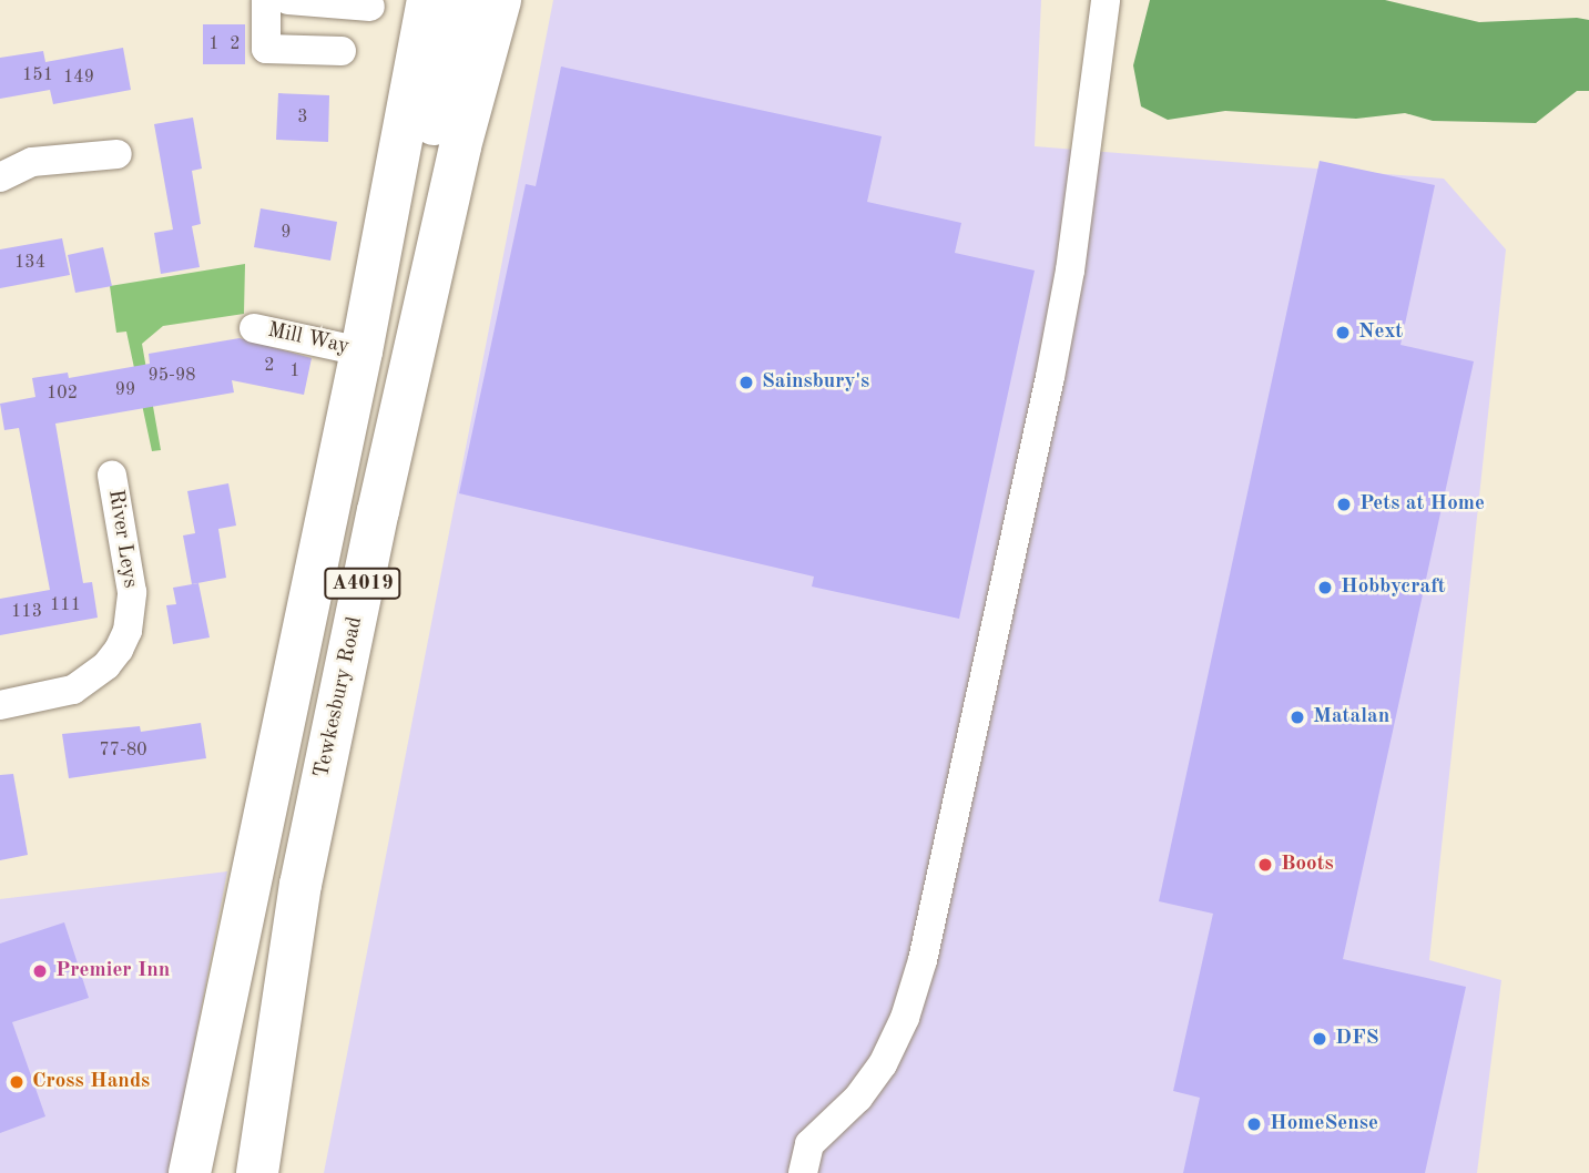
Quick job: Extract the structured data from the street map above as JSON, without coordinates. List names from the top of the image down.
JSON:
{
  "streets": {
    "highway": ["A4019", "Tewkesbury Road"],
    "street": ["Mill Way", "River Leys"]
  },
  "crossings": [
    ["Mill Way", "A4019"]
  ],
  "places": [
    "Next",
    "Sainsbury's",
    "Pets at Home",
    "Hobbycraft",
    "Matalan",
    "Boots",
    "Premier Inn",
    "DFS",
    "Cross Hands",
    "HomeSense"
  ],
  "house_numbers": [
    "1",
    "2",
    "151",
    "149",
    "3",
    "9",
    "134",
    "2",
    "1",
    "95-98",
    "99",
    "102",
    "111",
    "113",
    "77-80"
  ]
}
